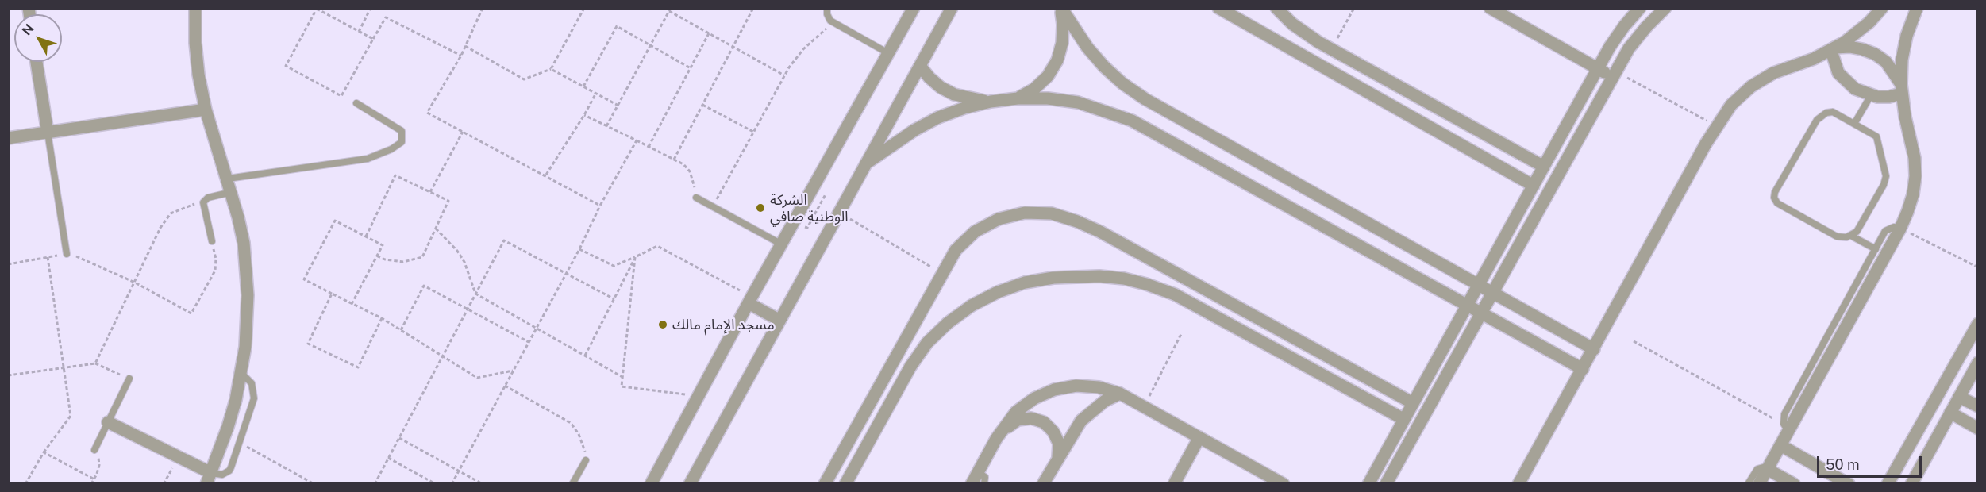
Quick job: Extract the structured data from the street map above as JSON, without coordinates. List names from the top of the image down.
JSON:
{
  "places": ["الشركة الوطنية صافي", "مسجد الإمام مالك"],
  "scale_bar": "50 m",
  "north": "top left"
}
